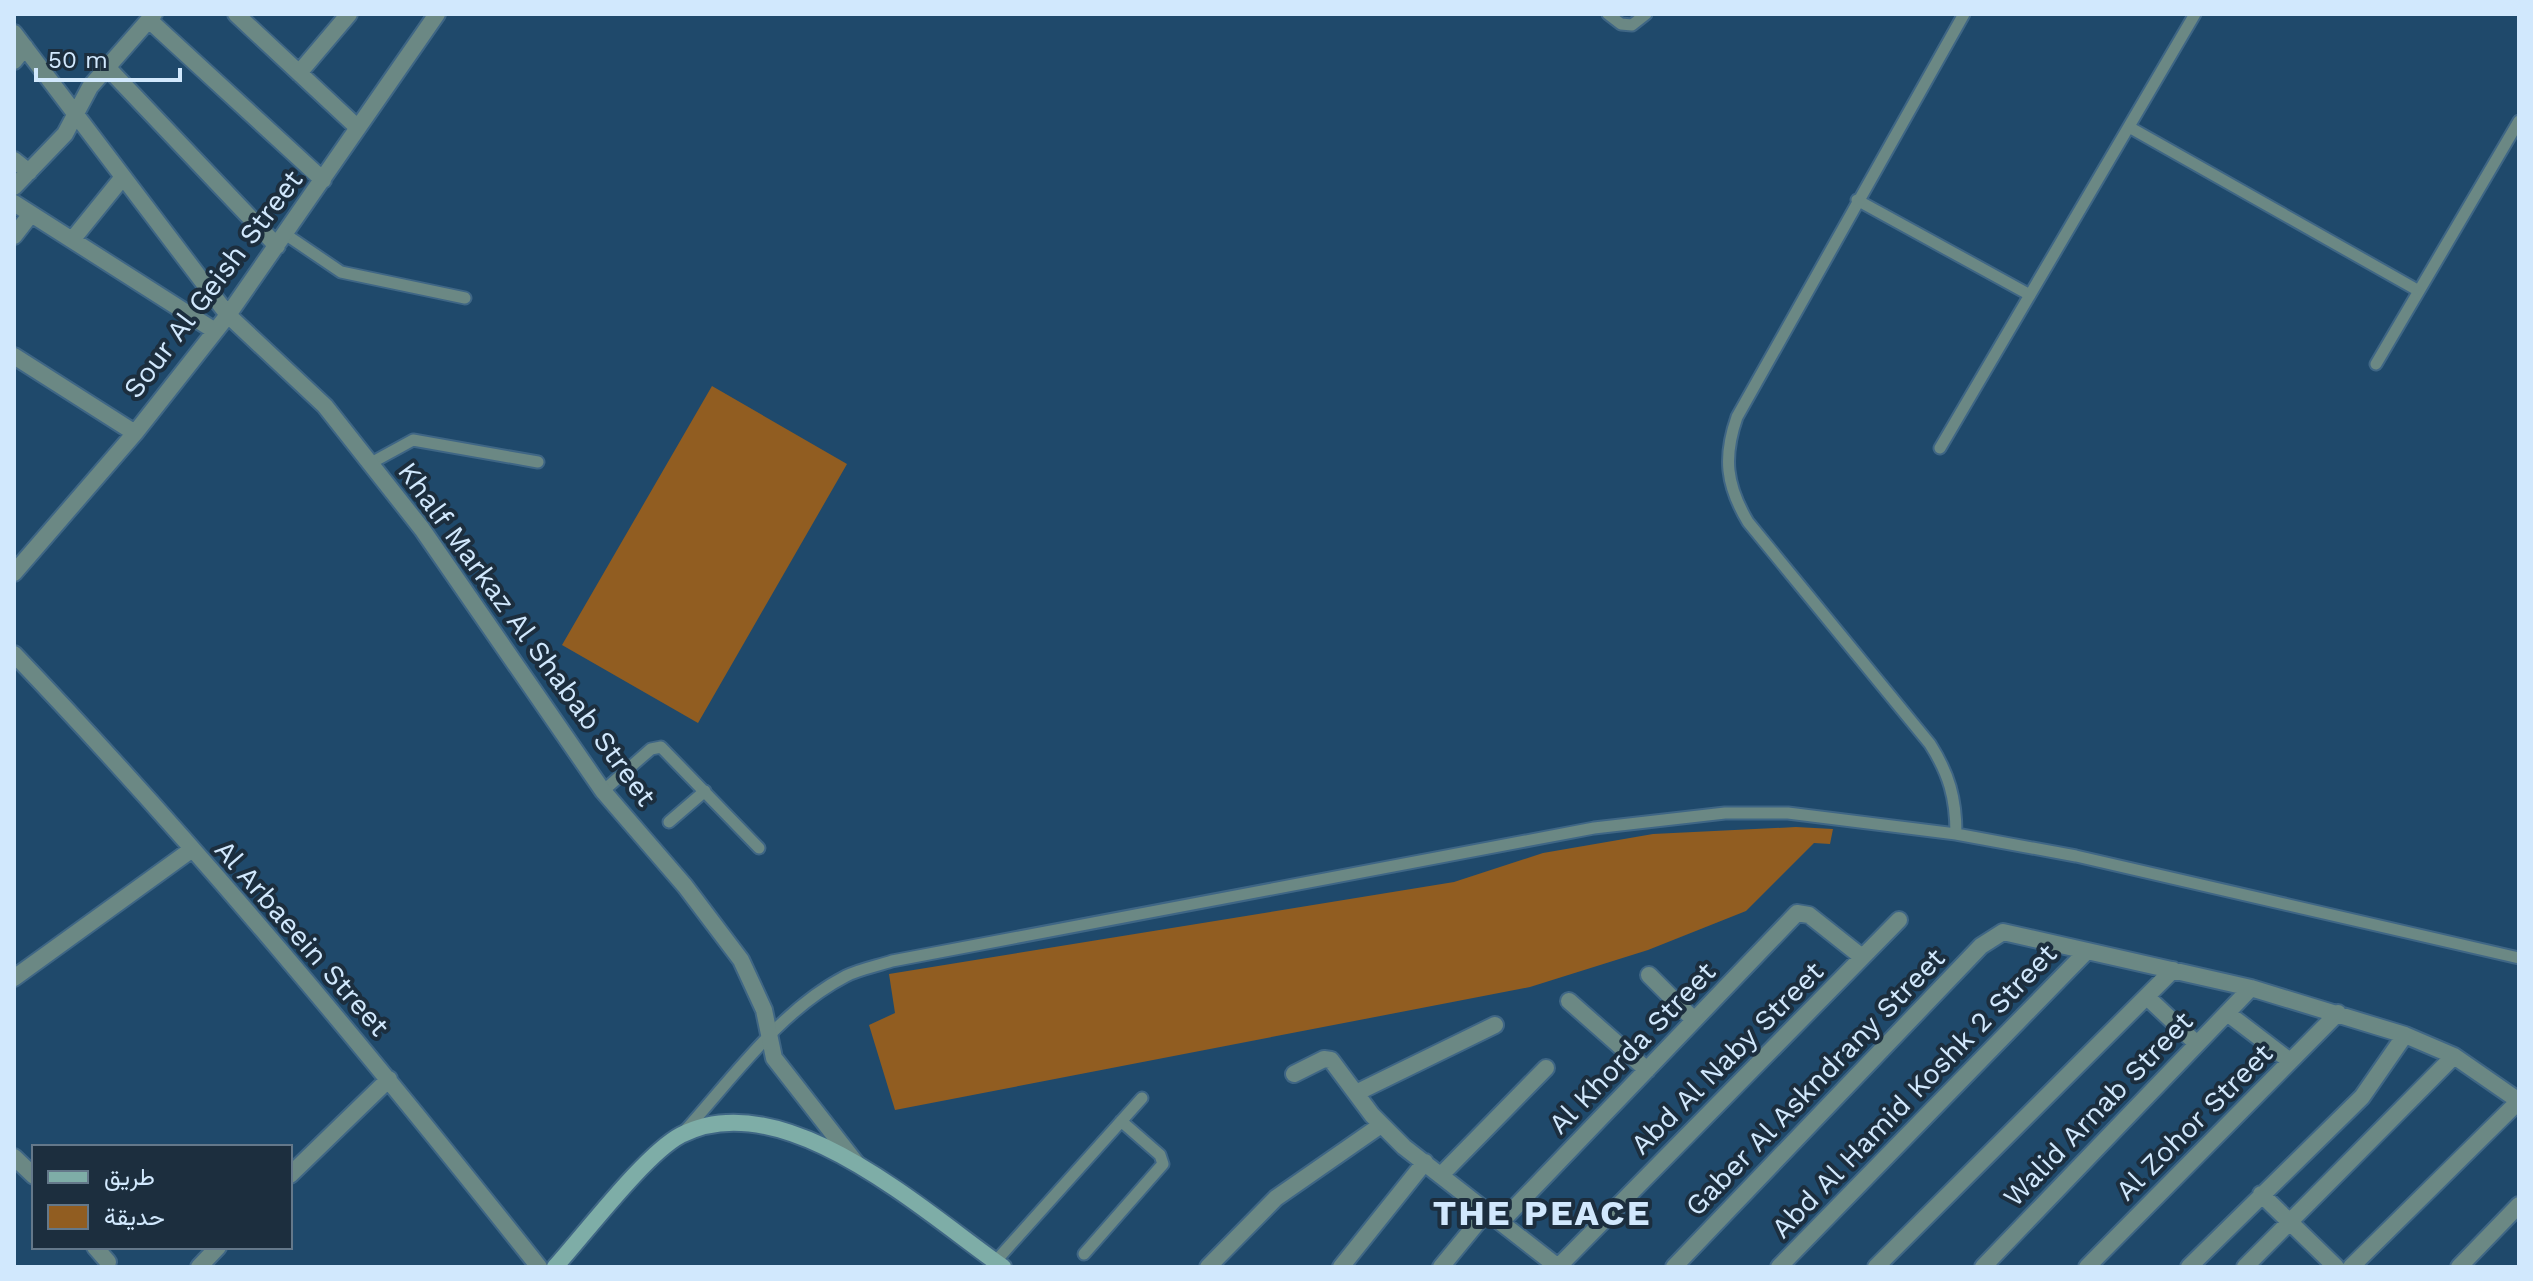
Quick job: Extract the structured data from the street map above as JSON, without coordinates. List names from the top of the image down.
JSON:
{
  "streets": {
    "street": [
      "Sour Al Geish Street",
      "Khalf Markaz Al Shabab Street",
      "Al Arbaeein Street",
      "Al Khorda Street",
      "Abd Al Naby Street",
      "Gaber Al Askndrany Street",
      "Abd Al Hamid Koshk 2 Street",
      "Walid Arnab Street",
      "Al Zohor Street"
    ]
  },
  "crossings": [
    ["Sour Al Geish Street", "Khalf Markaz Al Shabab Street"],
    ["Al Khorda Street", "Abd Al Naby Street"],
    ["Gaber Al Askndrany Street", "Abd Al Hamid Koshk 2 Street"]
  ],
  "districts": ["THE PEACE"],
  "legend": ["طريق", "حديقة"],
  "scale_bar": "50 m"
}
